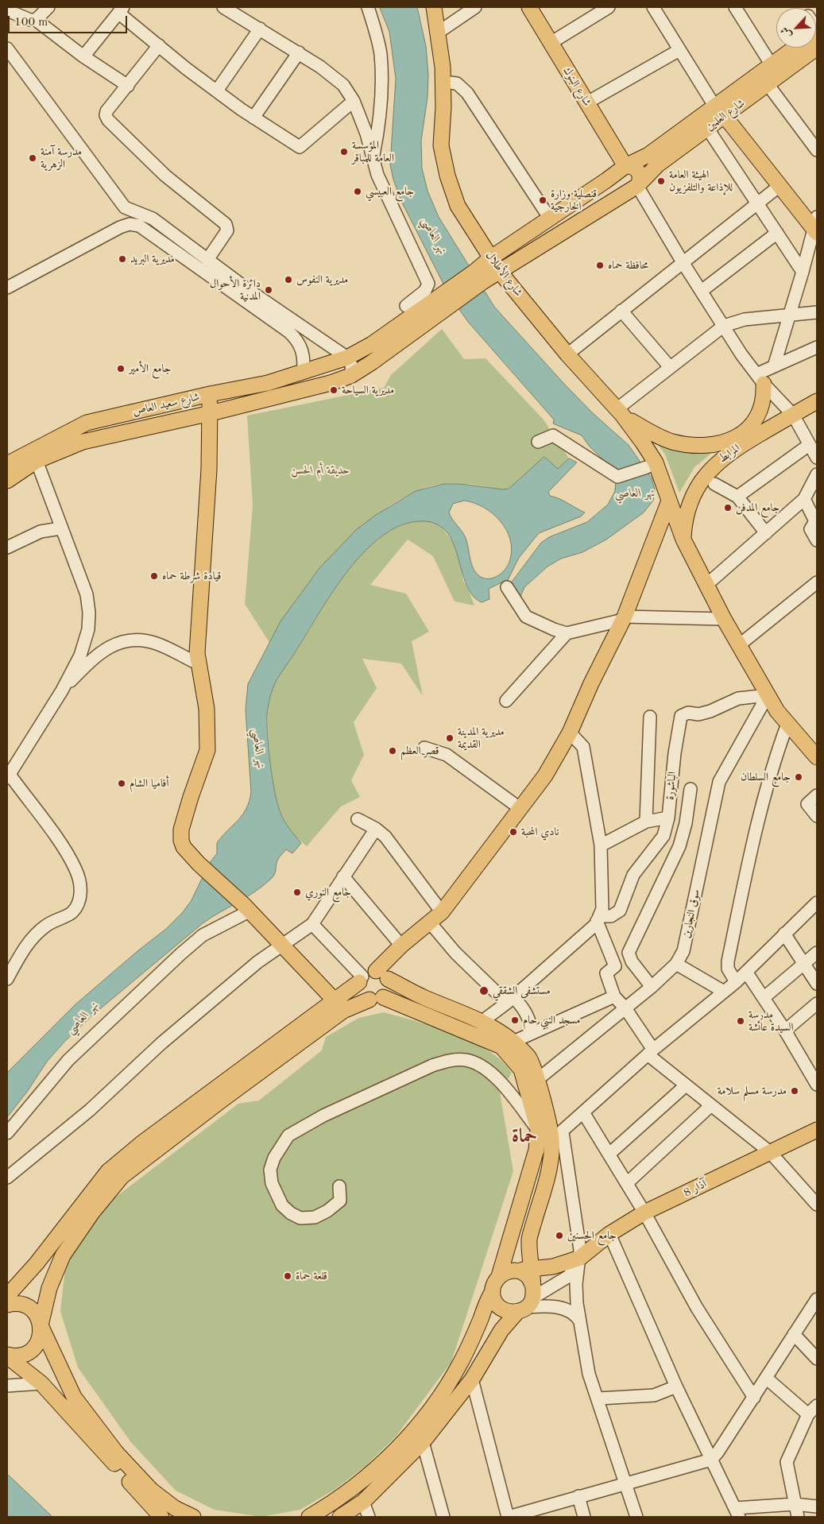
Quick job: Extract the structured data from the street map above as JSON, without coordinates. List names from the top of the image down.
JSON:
{
  "streets": {
    "main road": [
      "شارع البنوك",
      "شارع العلمين",
      "شارع الأطلال",
      "شارع سعيد العاص",
      "المرابط",
      "8 آذار"
    ],
    "street": ["الباشورة", "سوق النجارين"]
  },
  "crossings": [
    ["شارع البنوك", "شارع العلمين"],
    ["شارع العلمين", "شارع الأطلال"],
    ["شارع الأطلال", "المرابط"],
    ["شارع الأطلال", "الباشورة"],
    ["شارع الأطلال", "سوق النجارين"],
    ["الباشورة", "سوق النجارين"]
  ],
  "districts": ["حماة"],
  "water": ["نهر العاصي"],
  "parks": ["حديقة أم الحسن"],
  "places": [
    "المؤسسة العامة للمباقر",
    "مدرسة آمنة الزهرية",
    "الهيئة العامة للإذاعة والتلفزيون",
    "جامع العبيسي",
    "قنصلية وزارة الخارجية",
    "مديرية البريد",
    "محافظة حماه",
    "مديرية النفوس",
    "دائرة الأحوال المدنية",
    "جامع الأمير",
    "مديرية السياحة",
    "جامع المدفن",
    "قيادة شرطة حماه",
    "مديرية المدينة القديمة",
    "قصر العظم",
    "جامع السلطان",
    "أفاميا الشام",
    "نادي المحبة",
    "جامع النوري",
    "مستشفى الشققي",
    "مسجد النبي حام",
    "مدرسة السيدة عائشة",
    "مدرسة مسلم سلامة",
    "جامع الحسنين",
    "قلعة حماة"
  ],
  "scale_bar": "100 m",
  "north": "bottom left"
}
